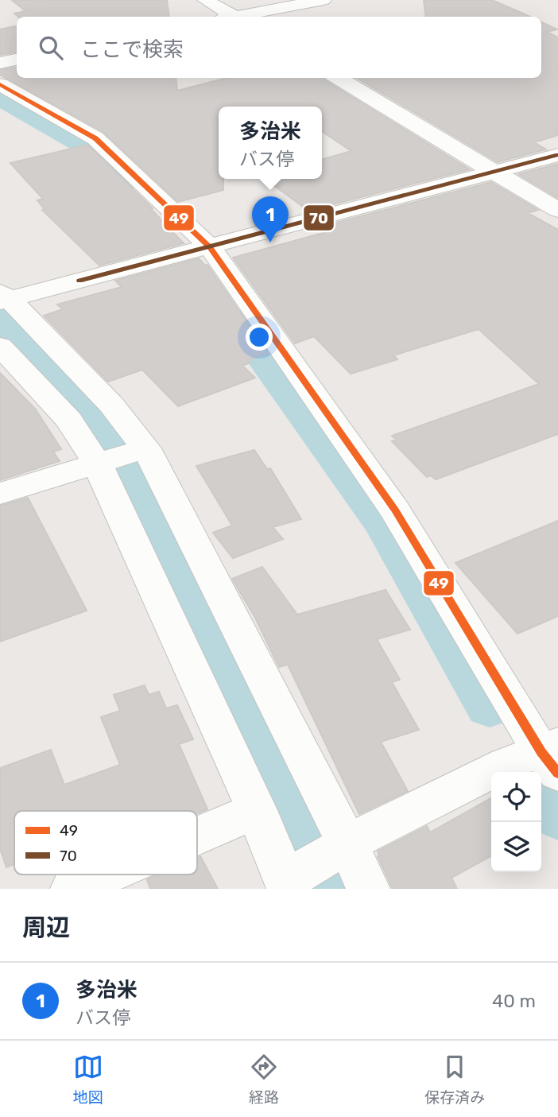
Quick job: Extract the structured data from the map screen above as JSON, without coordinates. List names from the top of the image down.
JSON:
{
  "lines": ["transit line 49", "transit line 70"],
  "legend": ["49", "70"],
  "page": {
    "search": "ここで検索",
    "popup": ["多治米", "バス停"],
    "pins": "1",
    "heading": "周辺",
    "list": [
      {
        "mark": "1",
        "name": "多治米",
        "note": "バス停",
        "value": "40 m"
      }
    ],
    "nav": ["地図", "経路", "保存済み"]
  }
}
